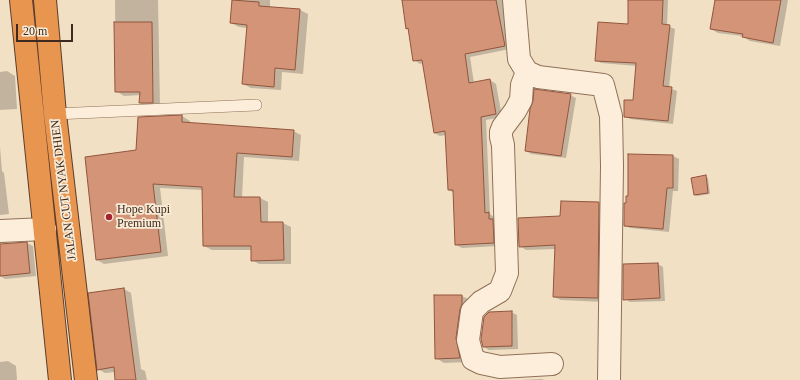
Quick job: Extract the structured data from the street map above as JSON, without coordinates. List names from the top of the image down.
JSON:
{
  "streets": {
    "highway": ["JALAN CUT NYAK DHIEN"]
  },
  "places": ["Hope Kupi Premium"],
  "scale_bar": "20 m"
}
